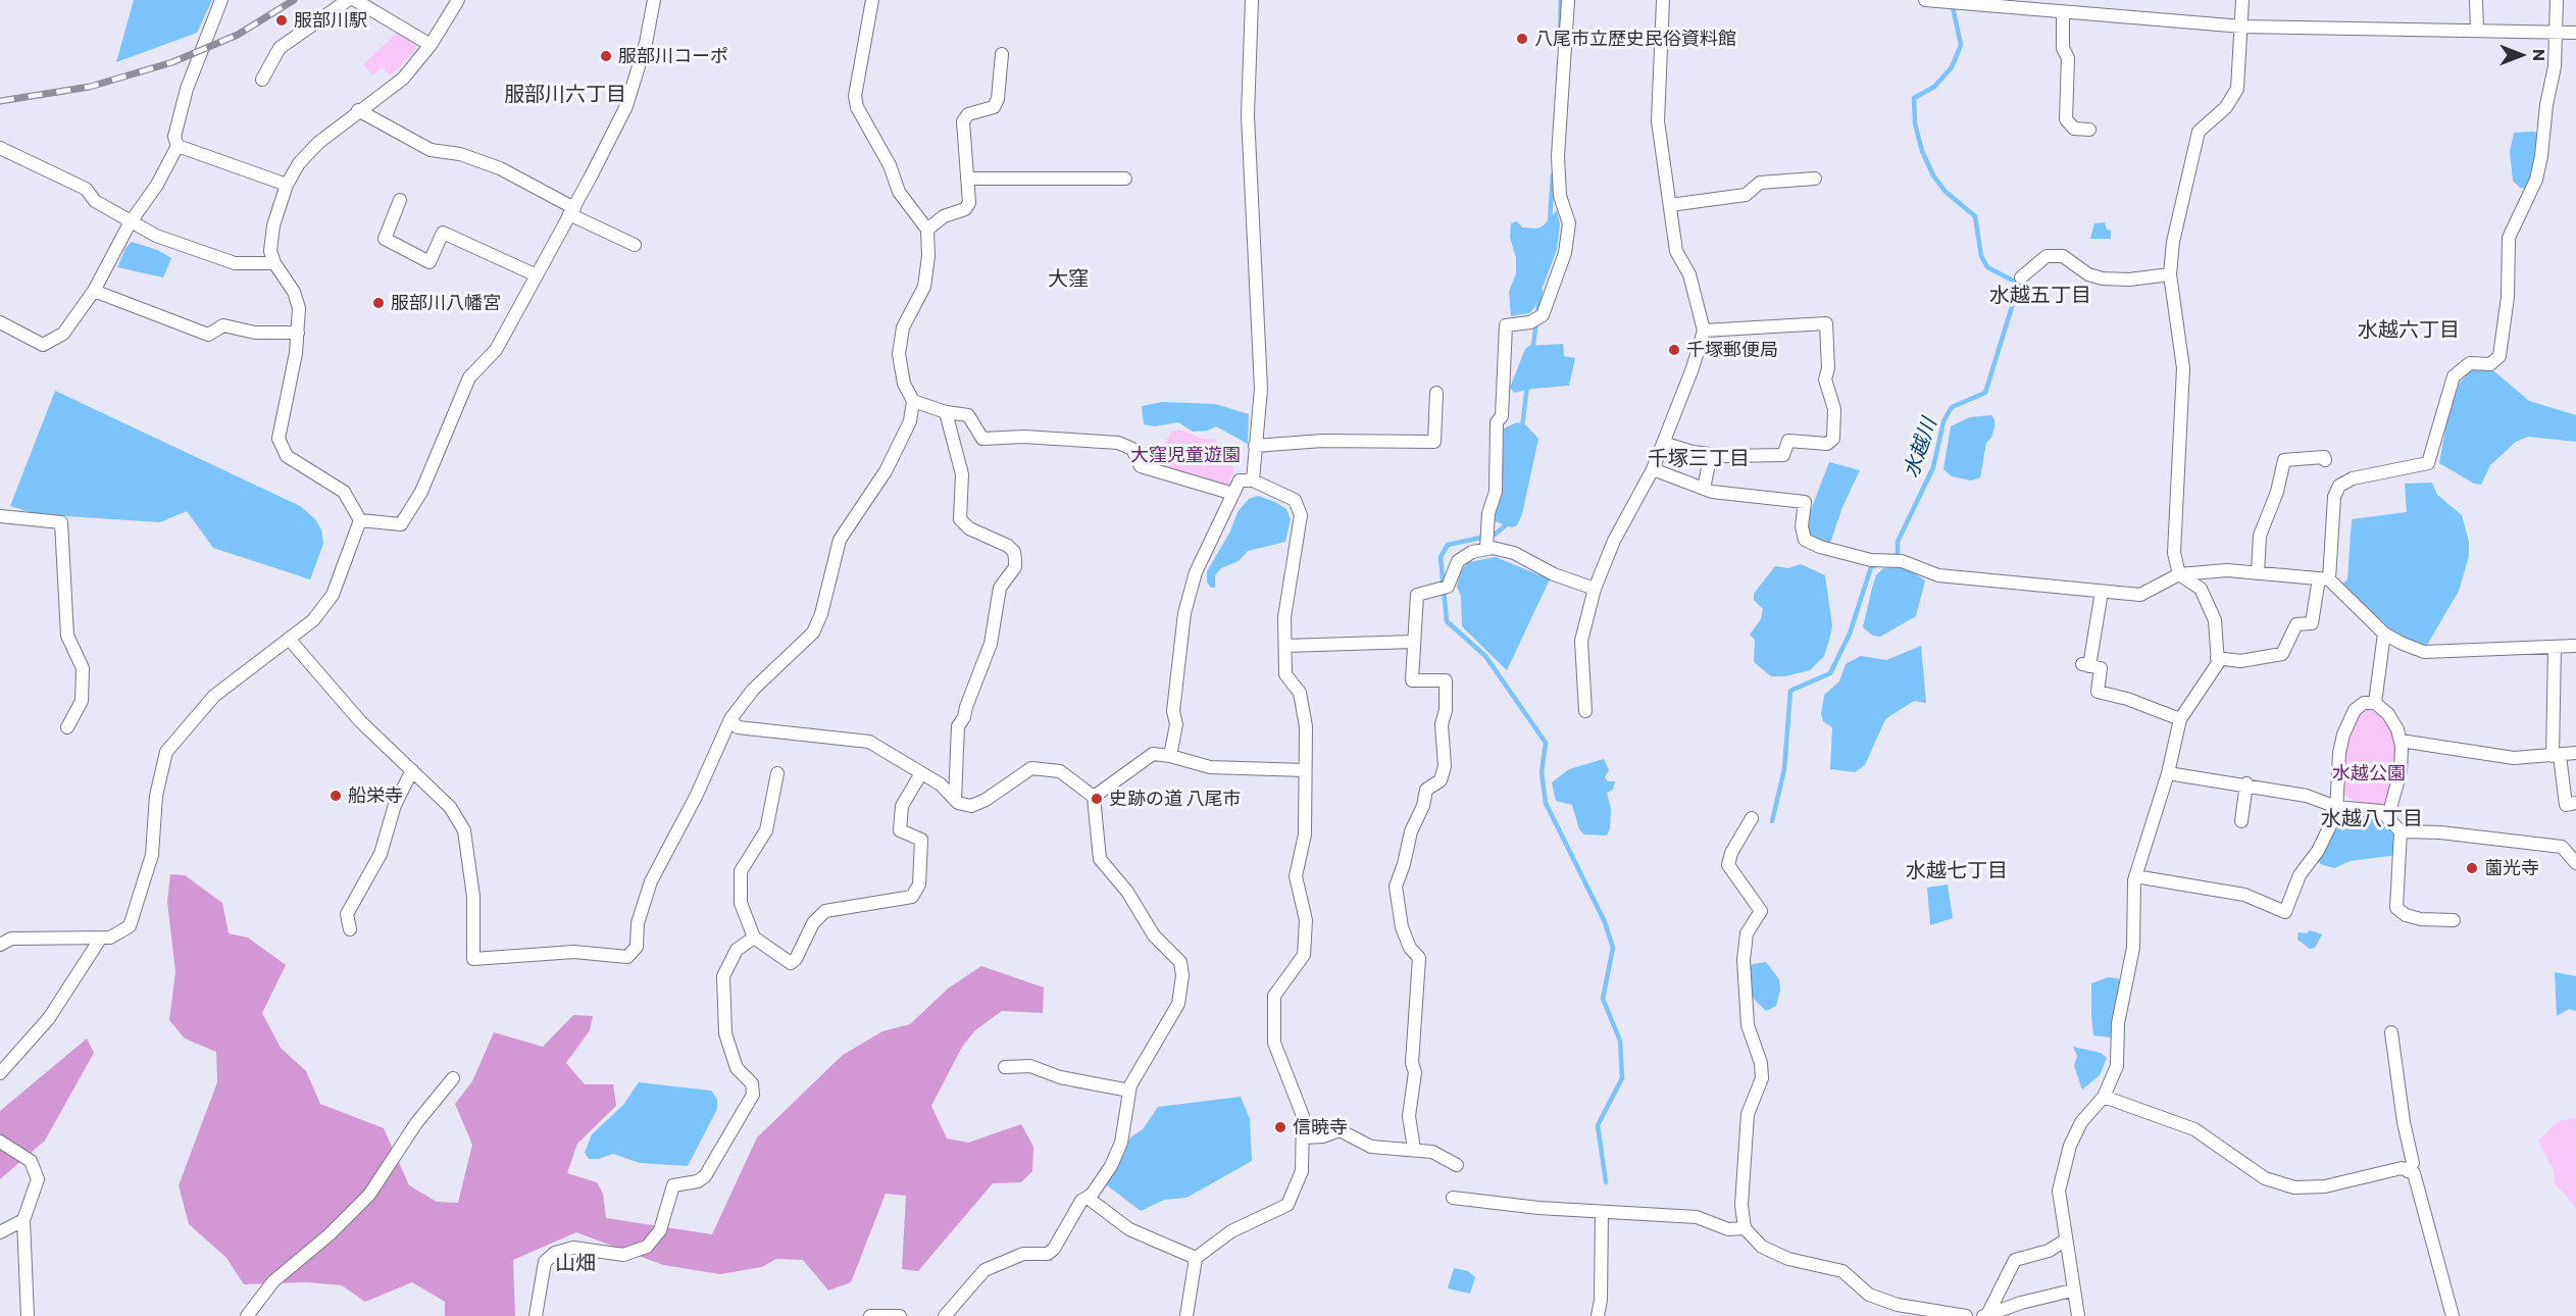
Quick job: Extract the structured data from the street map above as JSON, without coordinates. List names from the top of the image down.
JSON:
{
  "districts": [
    "服部川六丁目",
    "大窪",
    "水越五丁目",
    "水越六丁目",
    "千塚三丁目",
    "水越八丁目",
    "水越七丁目",
    "山畑"
  ],
  "water": ["水越川"],
  "parks": ["大窪児童遊園", "水越公園"],
  "places": [
    "服部川駅",
    "八尾市立歴史民俗資料館",
    "服部川コーポ",
    "服部川八幡宮",
    "千塚郵便局",
    "船栄寺",
    "史跡の道 八尾市",
    "薗光寺",
    "信暁寺"
  ],
  "north": "right"
}
